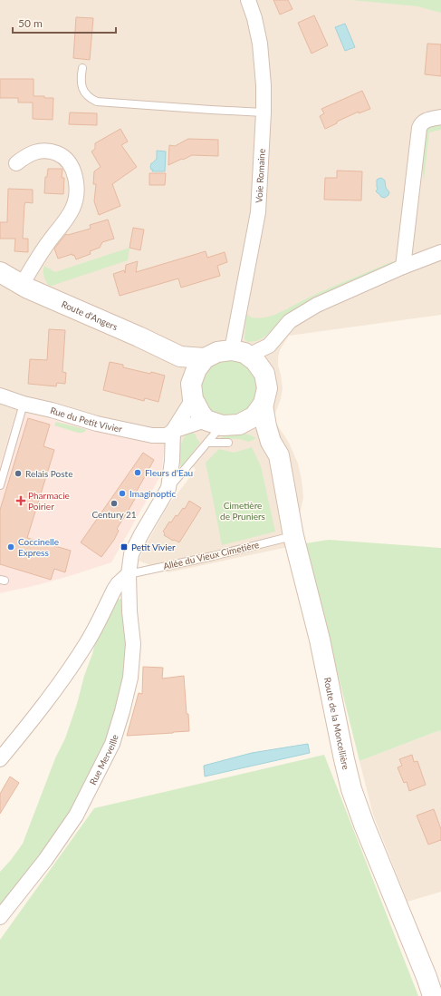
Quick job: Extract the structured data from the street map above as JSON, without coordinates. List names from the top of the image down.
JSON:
{
  "streets": {
    "street": [
      "Voie Romaine",
      "Route d'Angers",
      "Rue du Petit Vivier",
      "Route de la Moncellière",
      "Rue Merveille"
    ],
    "lane": ["Allée du Vieux Cimetière"]
  },
  "crossings": [
    ["Voie Romaine", "Route d'Angers"],
    ["Voie Romaine", "Rue du Petit Vivier"],
    ["Voie Romaine", "Route de la Moncellière"],
    ["Route d'Angers", "Rue du Petit Vivier"],
    ["Route d'Angers", "Route de la Moncellière"],
    ["Rue du Petit Vivier", "Route de la Moncellière"],
    ["Allée du Vieux Cimetière", "Route de la Moncellière"],
    ["Allée du Vieux Cimetière", "Rue Merveille"]
  ],
  "parks": ["Cimetière de Pruniers"],
  "places": {
    "other": [
      "Fleurs d'Eau",
      "Relais Poste",
      "Imaginoptic",
      "Century 21",
      "Coccinelle Express"
    ],
    "health": ["Pharmacie Poirier"],
    "transit": ["Petit Vivier"]
  },
  "scale_bar": "50 m"
}
